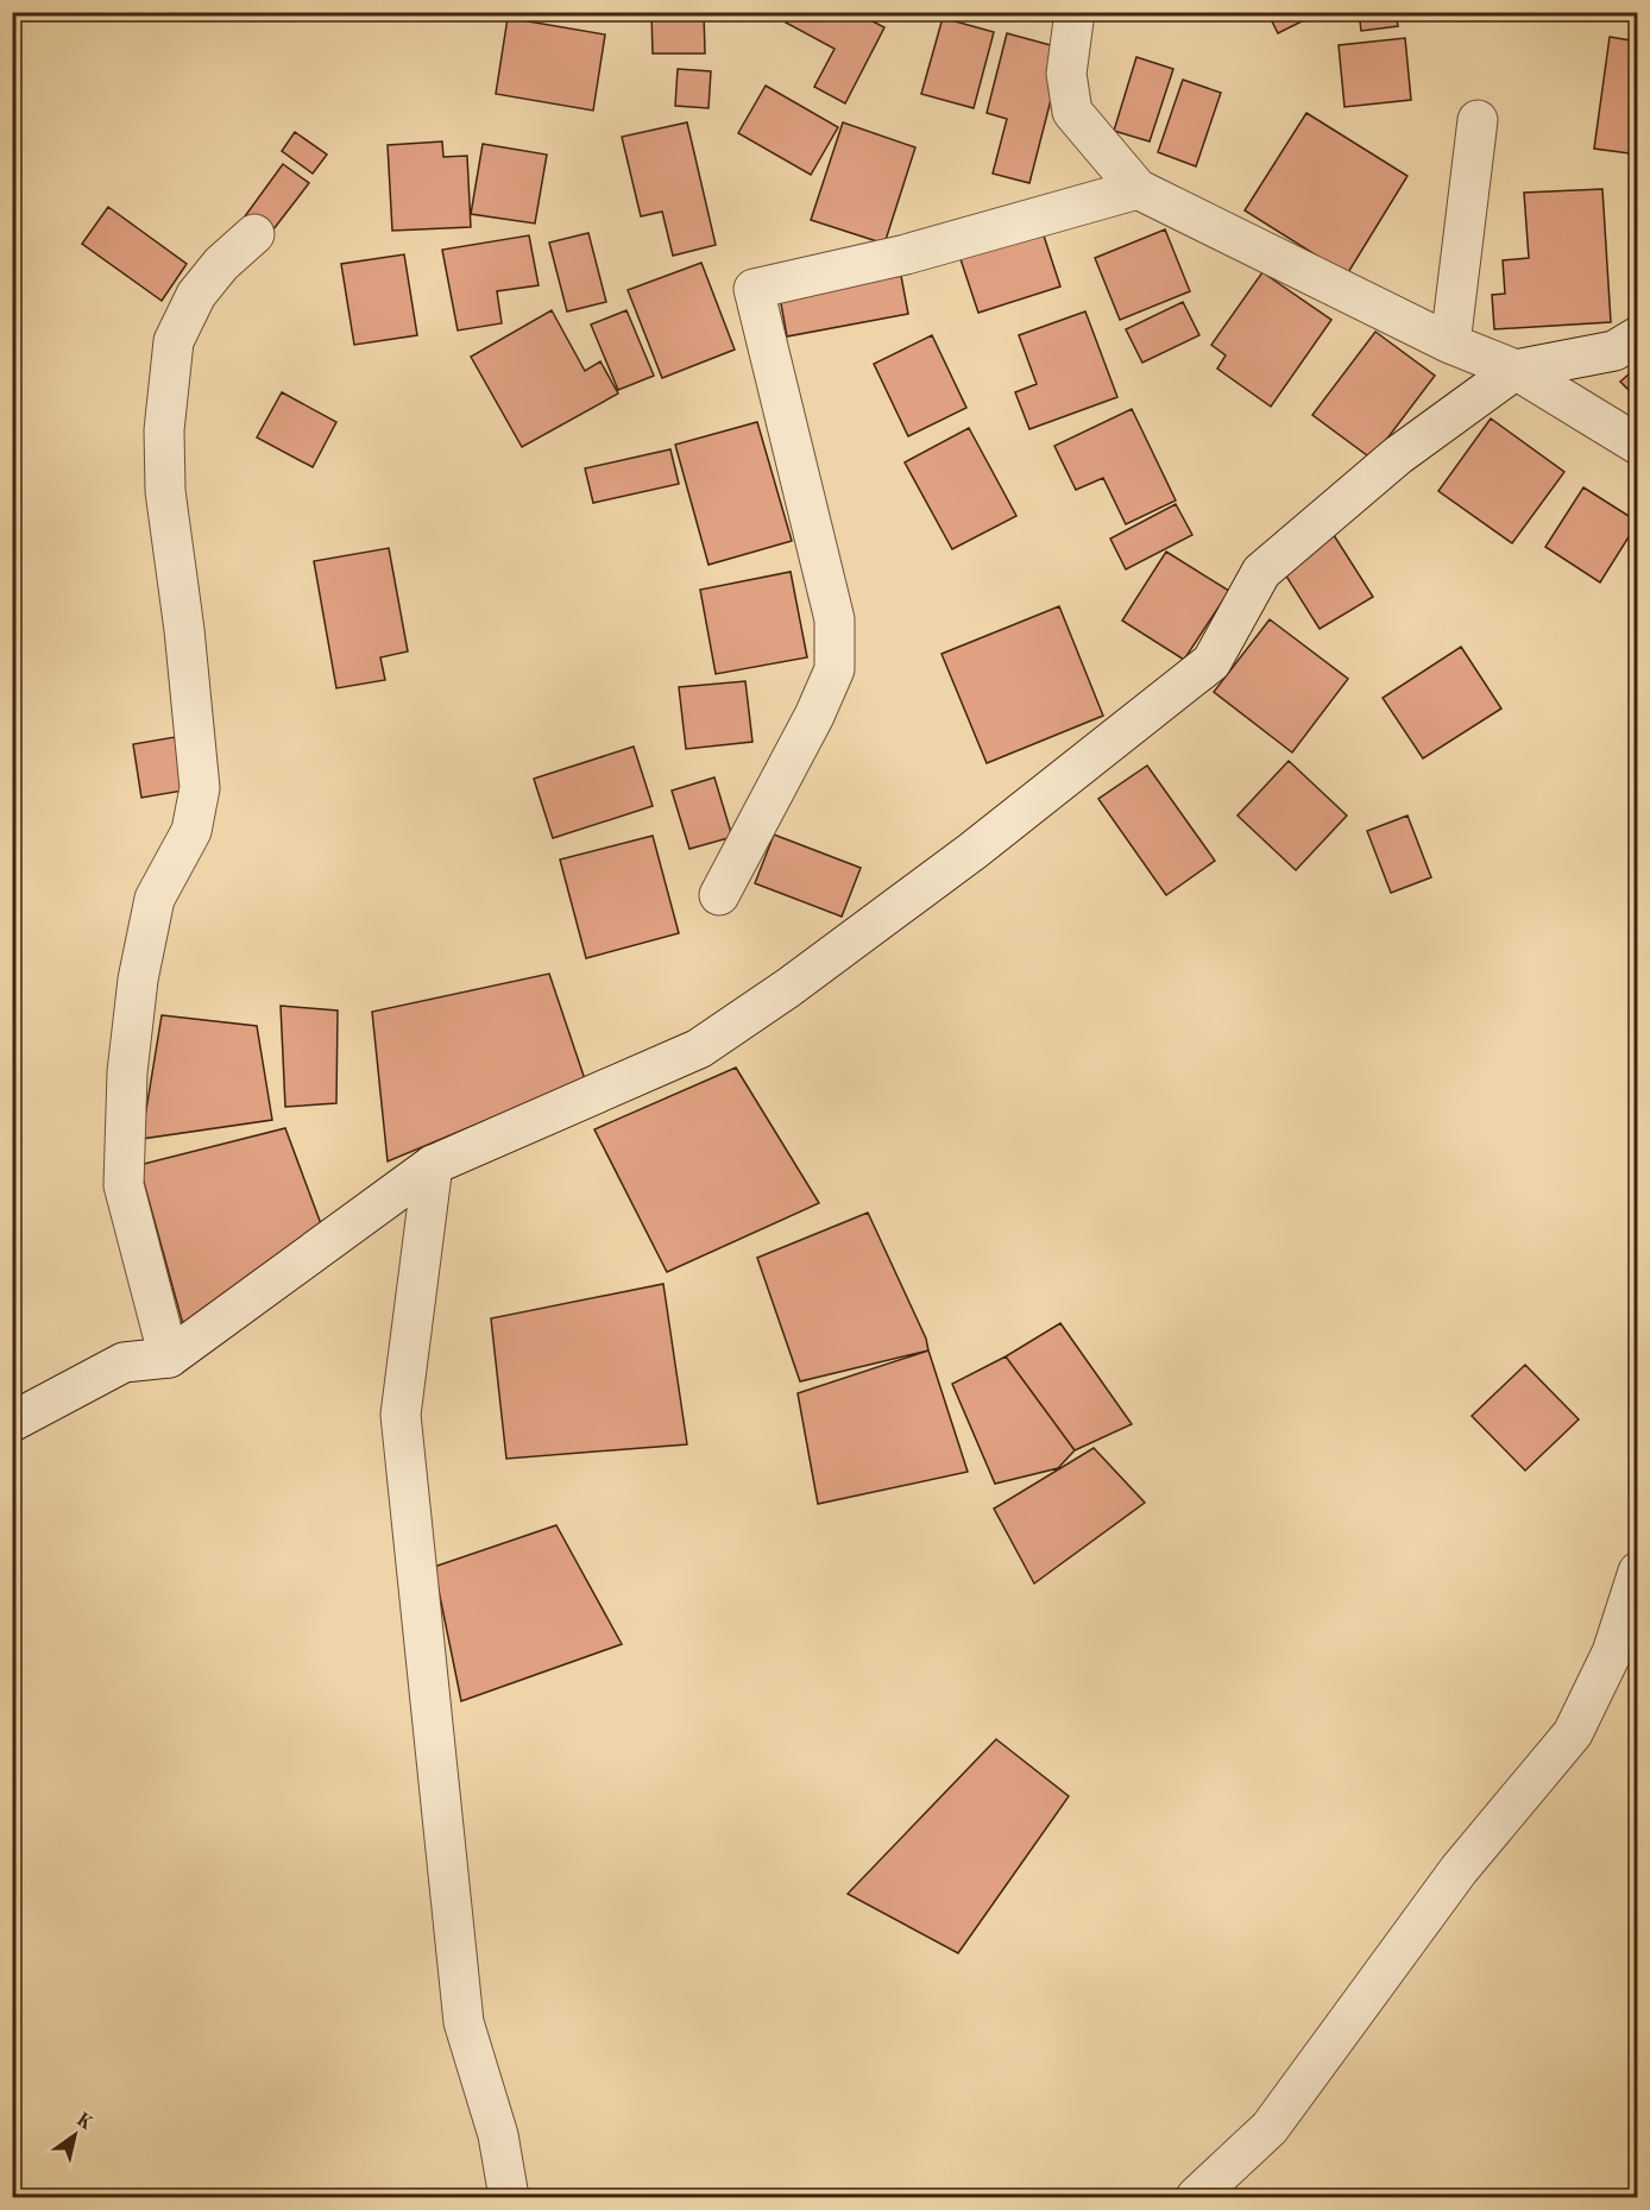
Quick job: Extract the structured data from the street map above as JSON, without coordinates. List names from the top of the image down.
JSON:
{
  "north": "top right"
}
